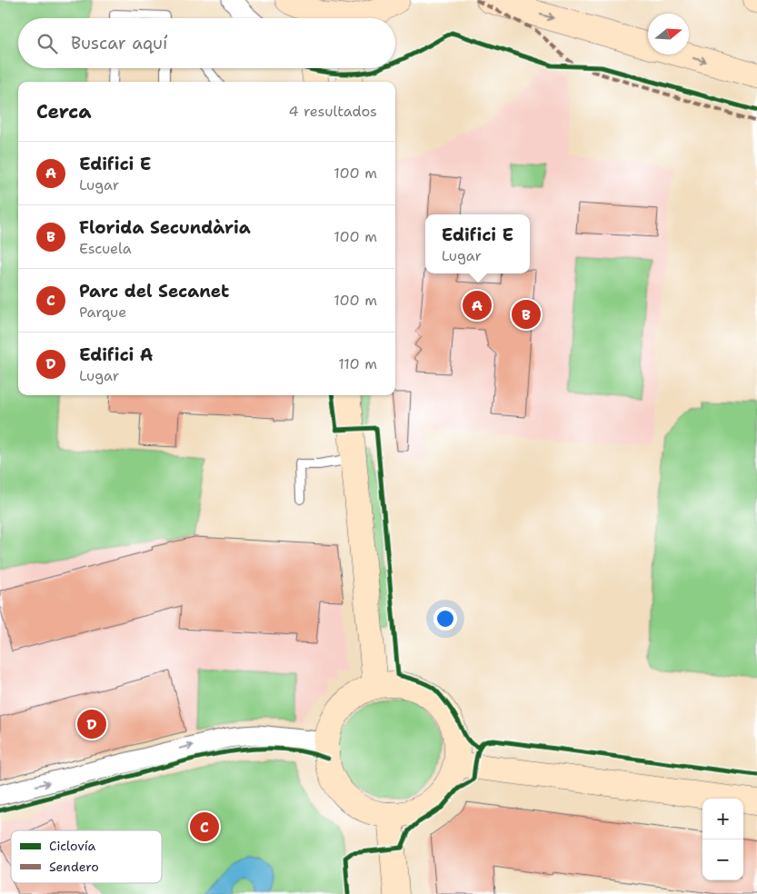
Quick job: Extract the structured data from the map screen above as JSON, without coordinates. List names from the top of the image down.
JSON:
{
  "legend": ["Ciclovía", "Sendero"],
  "north": "right",
  "page": {
    "search": "Buscar aquí",
    "heading": ["Cerca", "4 resultados"],
    "list": [
      {
        "mark": "A",
        "name": "Edifici E",
        "note": "Lugar",
        "value": "100 m"
      },
      {
        "mark": "B",
        "name": "Florida Secundària",
        "note": "Escuela",
        "value": "100 m"
      },
      {
        "mark": "C",
        "name": "Parc del Secanet",
        "note": "Parque",
        "value": "100 m"
      },
      {
        "mark": "D",
        "name": "Edifici A",
        "note": "Lugar",
        "value": "110 m"
      }
    ],
    "popup": ["Edifici E", "Lugar"],
    "pins": [
      "A",
      "B",
      "D",
      "C"
    ],
    "map_buttons": ["+", "−"]
  }
}
